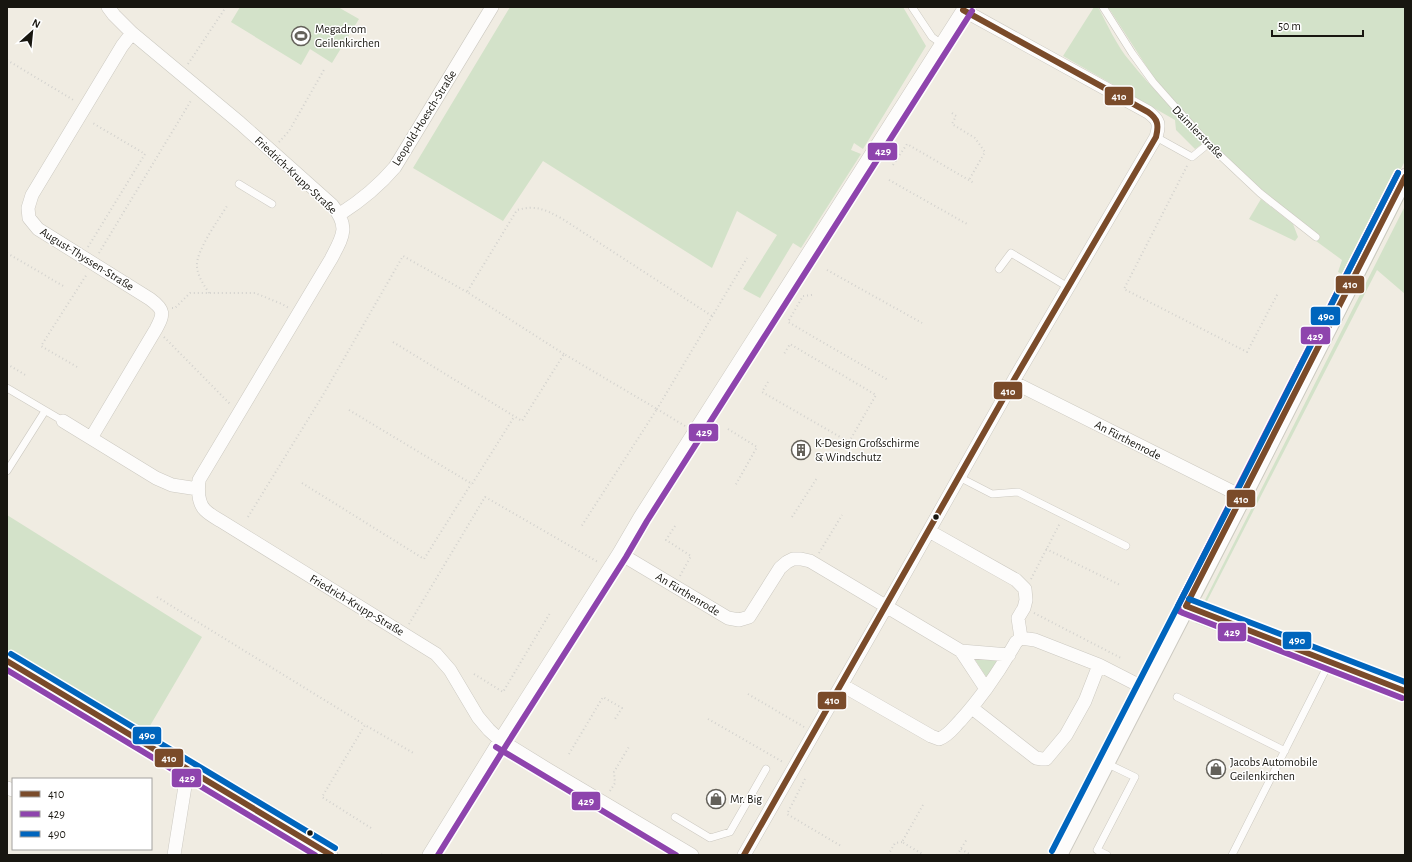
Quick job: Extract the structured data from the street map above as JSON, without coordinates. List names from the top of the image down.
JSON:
{
  "streets": {
    "street": [
      "Leopold-Hoesch-Straße",
      "Friedrich-Krupp-Straße",
      "August-Thyssen-Straße",
      "An Fürthenrode"
    ],
    "lane": ["Daimlerstraße"]
  },
  "crossings": [
    ["Leopold-Hoesch-Straße", "Friedrich-Krupp-Straße"],
    ["Friedrich-Krupp-Straße", "August-Thyssen-Straße"]
  ],
  "places": {
    "sports": ["Megadrom Geilenkirchen"],
    "building": ["K-Design Großschirme & Windschutz"],
    "shop": ["Jacobs Automobile Geilenkirchen", "Mr. Big"]
  },
  "lines": ["transit line 410", "transit line 429", "transit line 490"],
  "legend": ["410", "429", "490"],
  "scale_bar": "50 m",
  "north": "top right"
}
